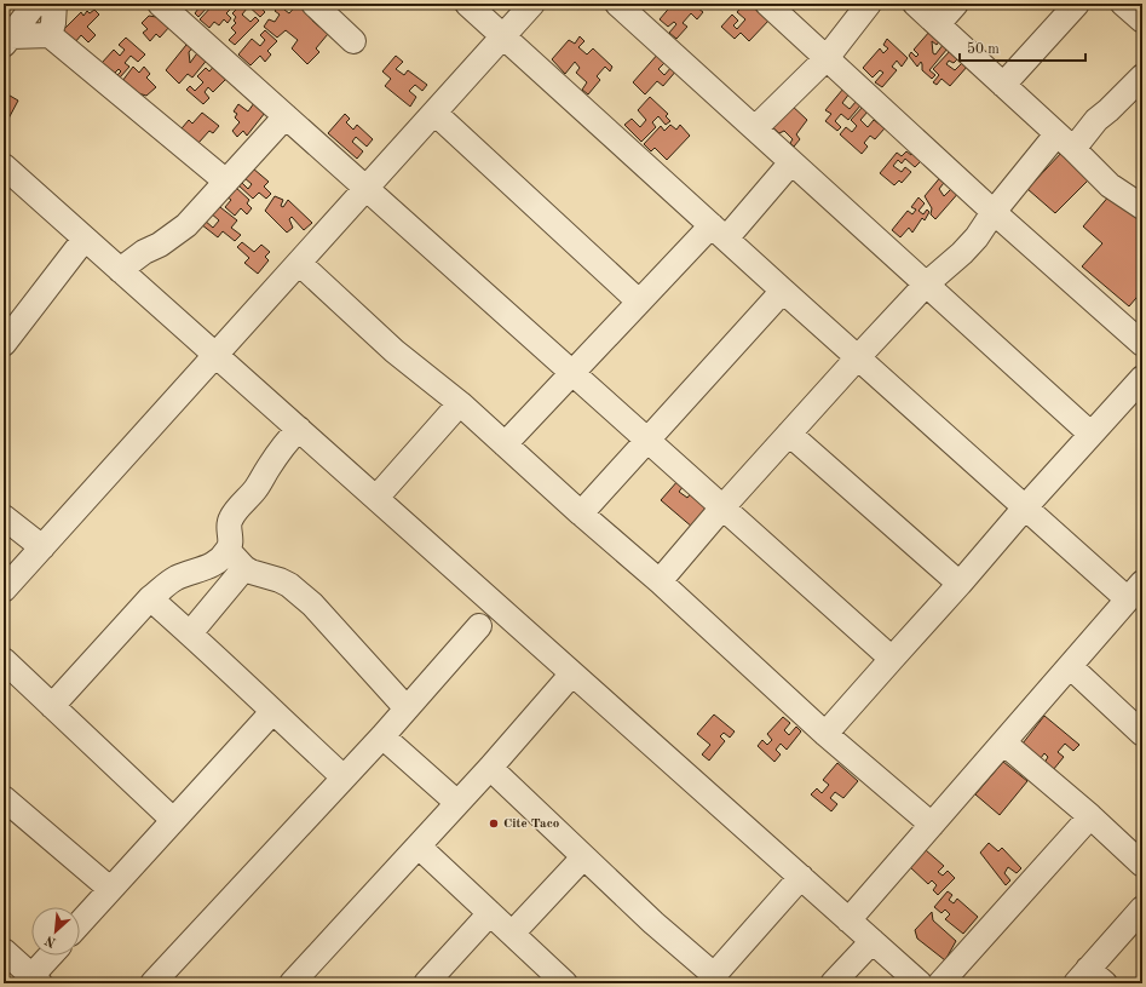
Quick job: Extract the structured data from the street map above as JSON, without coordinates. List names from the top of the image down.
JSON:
{
  "places": ["Cite Taco"],
  "scale_bar": "50 m",
  "north": "bottom left"
}
